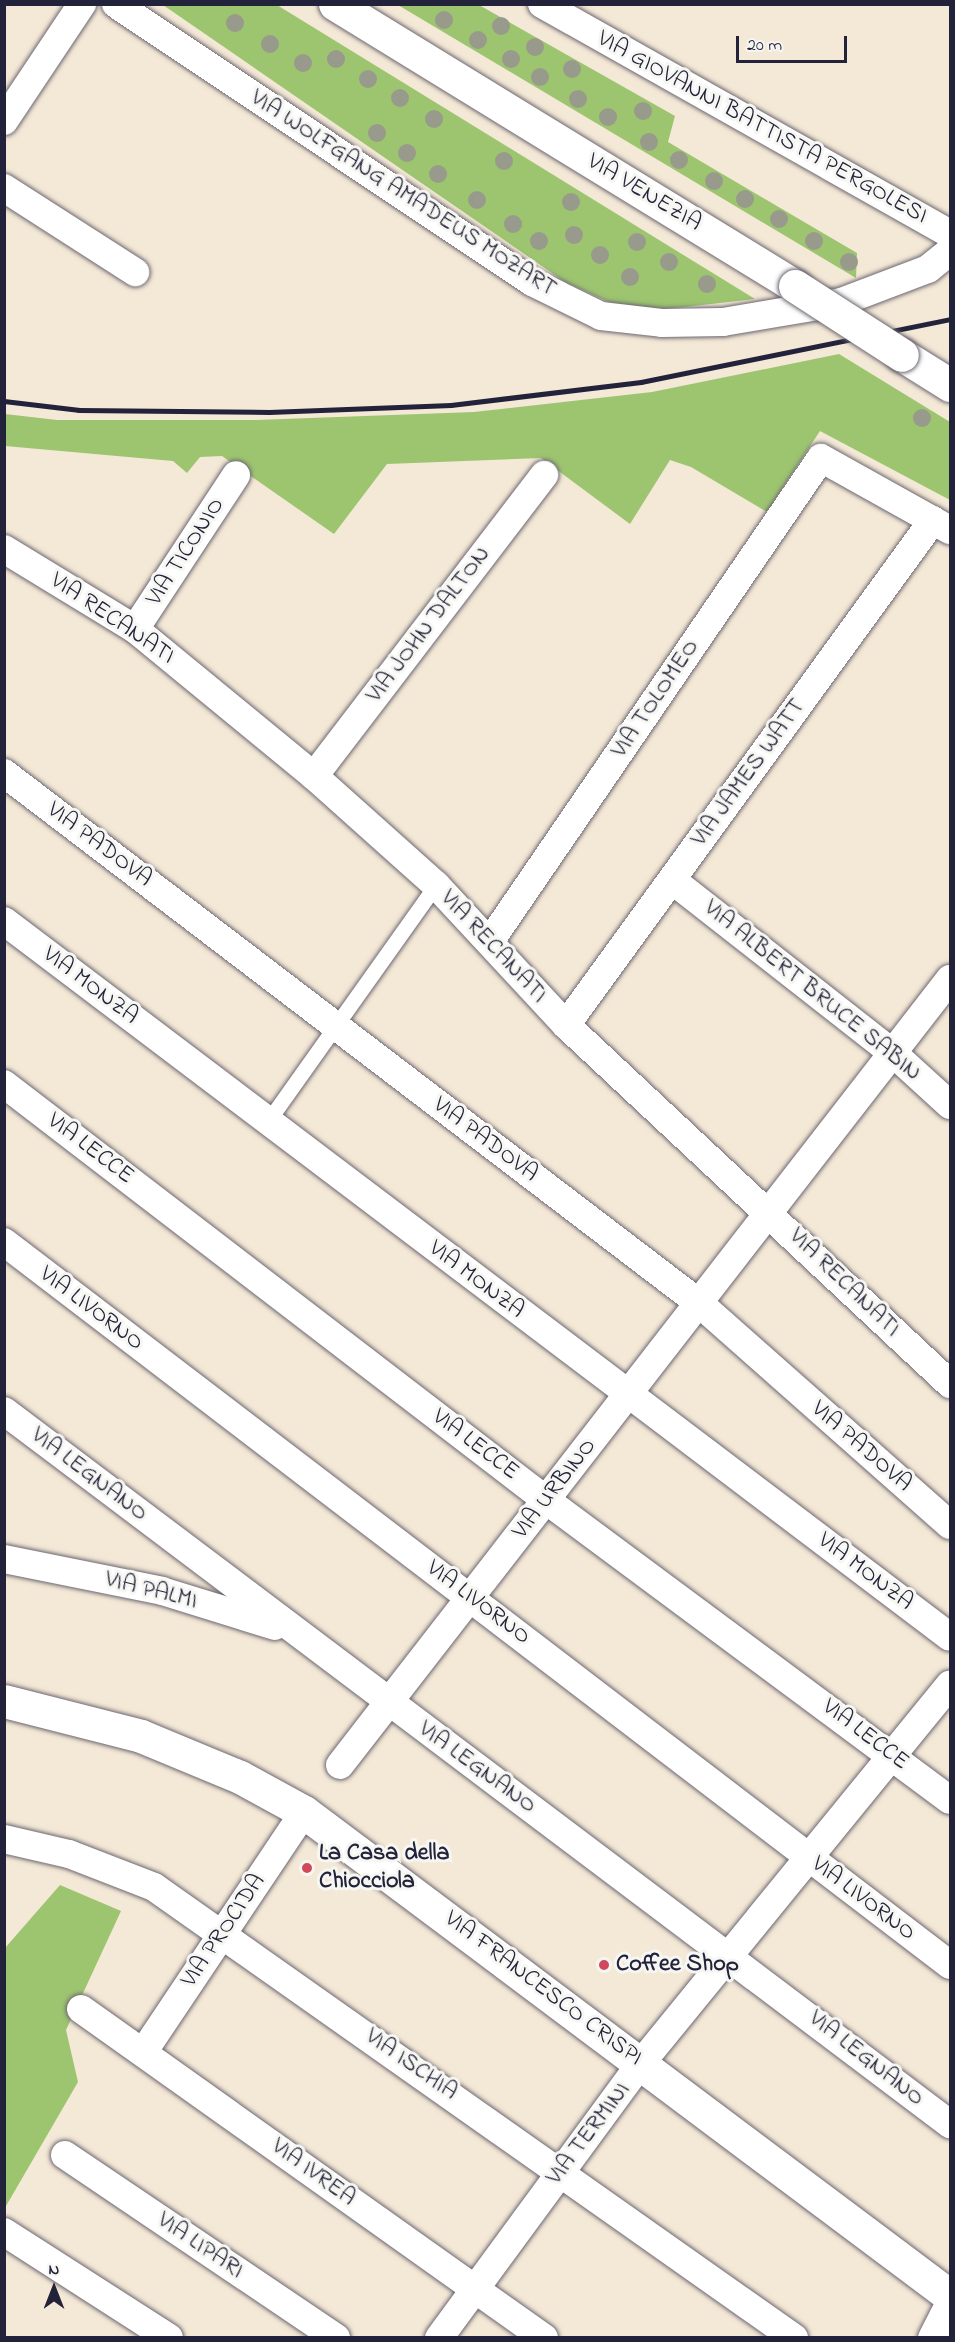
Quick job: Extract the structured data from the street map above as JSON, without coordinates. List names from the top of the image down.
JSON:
{
  "streets": {
    "street": [
      "VIA GIOVANNI BATTISTA PERGOLESI",
      "VIA VENEZIA",
      "VIA WOLFGANG AMADEUS MOZART",
      "VIA TICONIO",
      "VIA RECANATI",
      "VIA JOHN DALTON",
      "VIA TOLOMEO",
      "VIA JAMES WATT",
      "VIA PADOVA",
      "VIA MONZA",
      "VIA ALBERT BRUCE SABIN",
      "VIA LECCE",
      "VIA LIVORNO",
      "VIA LEGNANO",
      "VIA URBINO",
      "VIA PALMI",
      "VIA PROCIDA",
      "VIA FRANCESCO CRISPI",
      "VIA ISCHIA",
      "VIA TERMINI",
      "VIA IVREA",
      "VIA LIPARI"
    ]
  },
  "crossings": [
    ["VIA TICONIO", "VIA RECANATI"],
    ["VIA RECANATI", "VIA JOHN DALTON"],
    ["VIA RECANATI", "VIA TOLOMEO"],
    ["VIA RECANATI", "VIA JAMES WATT"],
    ["VIA RECANATI", "VIA URBINO"],
    ["VIA TOLOMEO", "VIA JAMES WATT"],
    ["VIA JAMES WATT", "VIA ALBERT BRUCE SABIN"],
    ["VIA PADOVA", "VIA URBINO"],
    ["VIA MONZA", "VIA URBINO"],
    ["VIA ALBERT BRUCE SABIN", "VIA URBINO"],
    ["VIA LECCE", "VIA URBINO"],
    ["VIA LECCE", "VIA TERMINI"],
    ["VIA LIVORNO", "VIA URBINO"],
    ["VIA LIVORNO", "VIA TERMINI"],
    ["VIA LEGNANO", "VIA URBINO"],
    ["VIA LEGNANO", "VIA PALMI"],
    ["VIA LEGNANO", "VIA TERMINI"],
    ["VIA PROCIDA", "VIA FRANCESCO CRISPI"],
    ["VIA PROCIDA", "VIA ISCHIA"],
    ["VIA PROCIDA", "VIA IVREA"],
    ["VIA FRANCESCO CRISPI", "VIA TERMINI"],
    ["VIA ISCHIA", "VIA TERMINI"],
    ["VIA TERMINI", "VIA IVREA"]
  ],
  "places": ["La Casa della Chiocciola", "Coffee Shop"],
  "scale_bar": "20 m",
  "north": "top"
}
